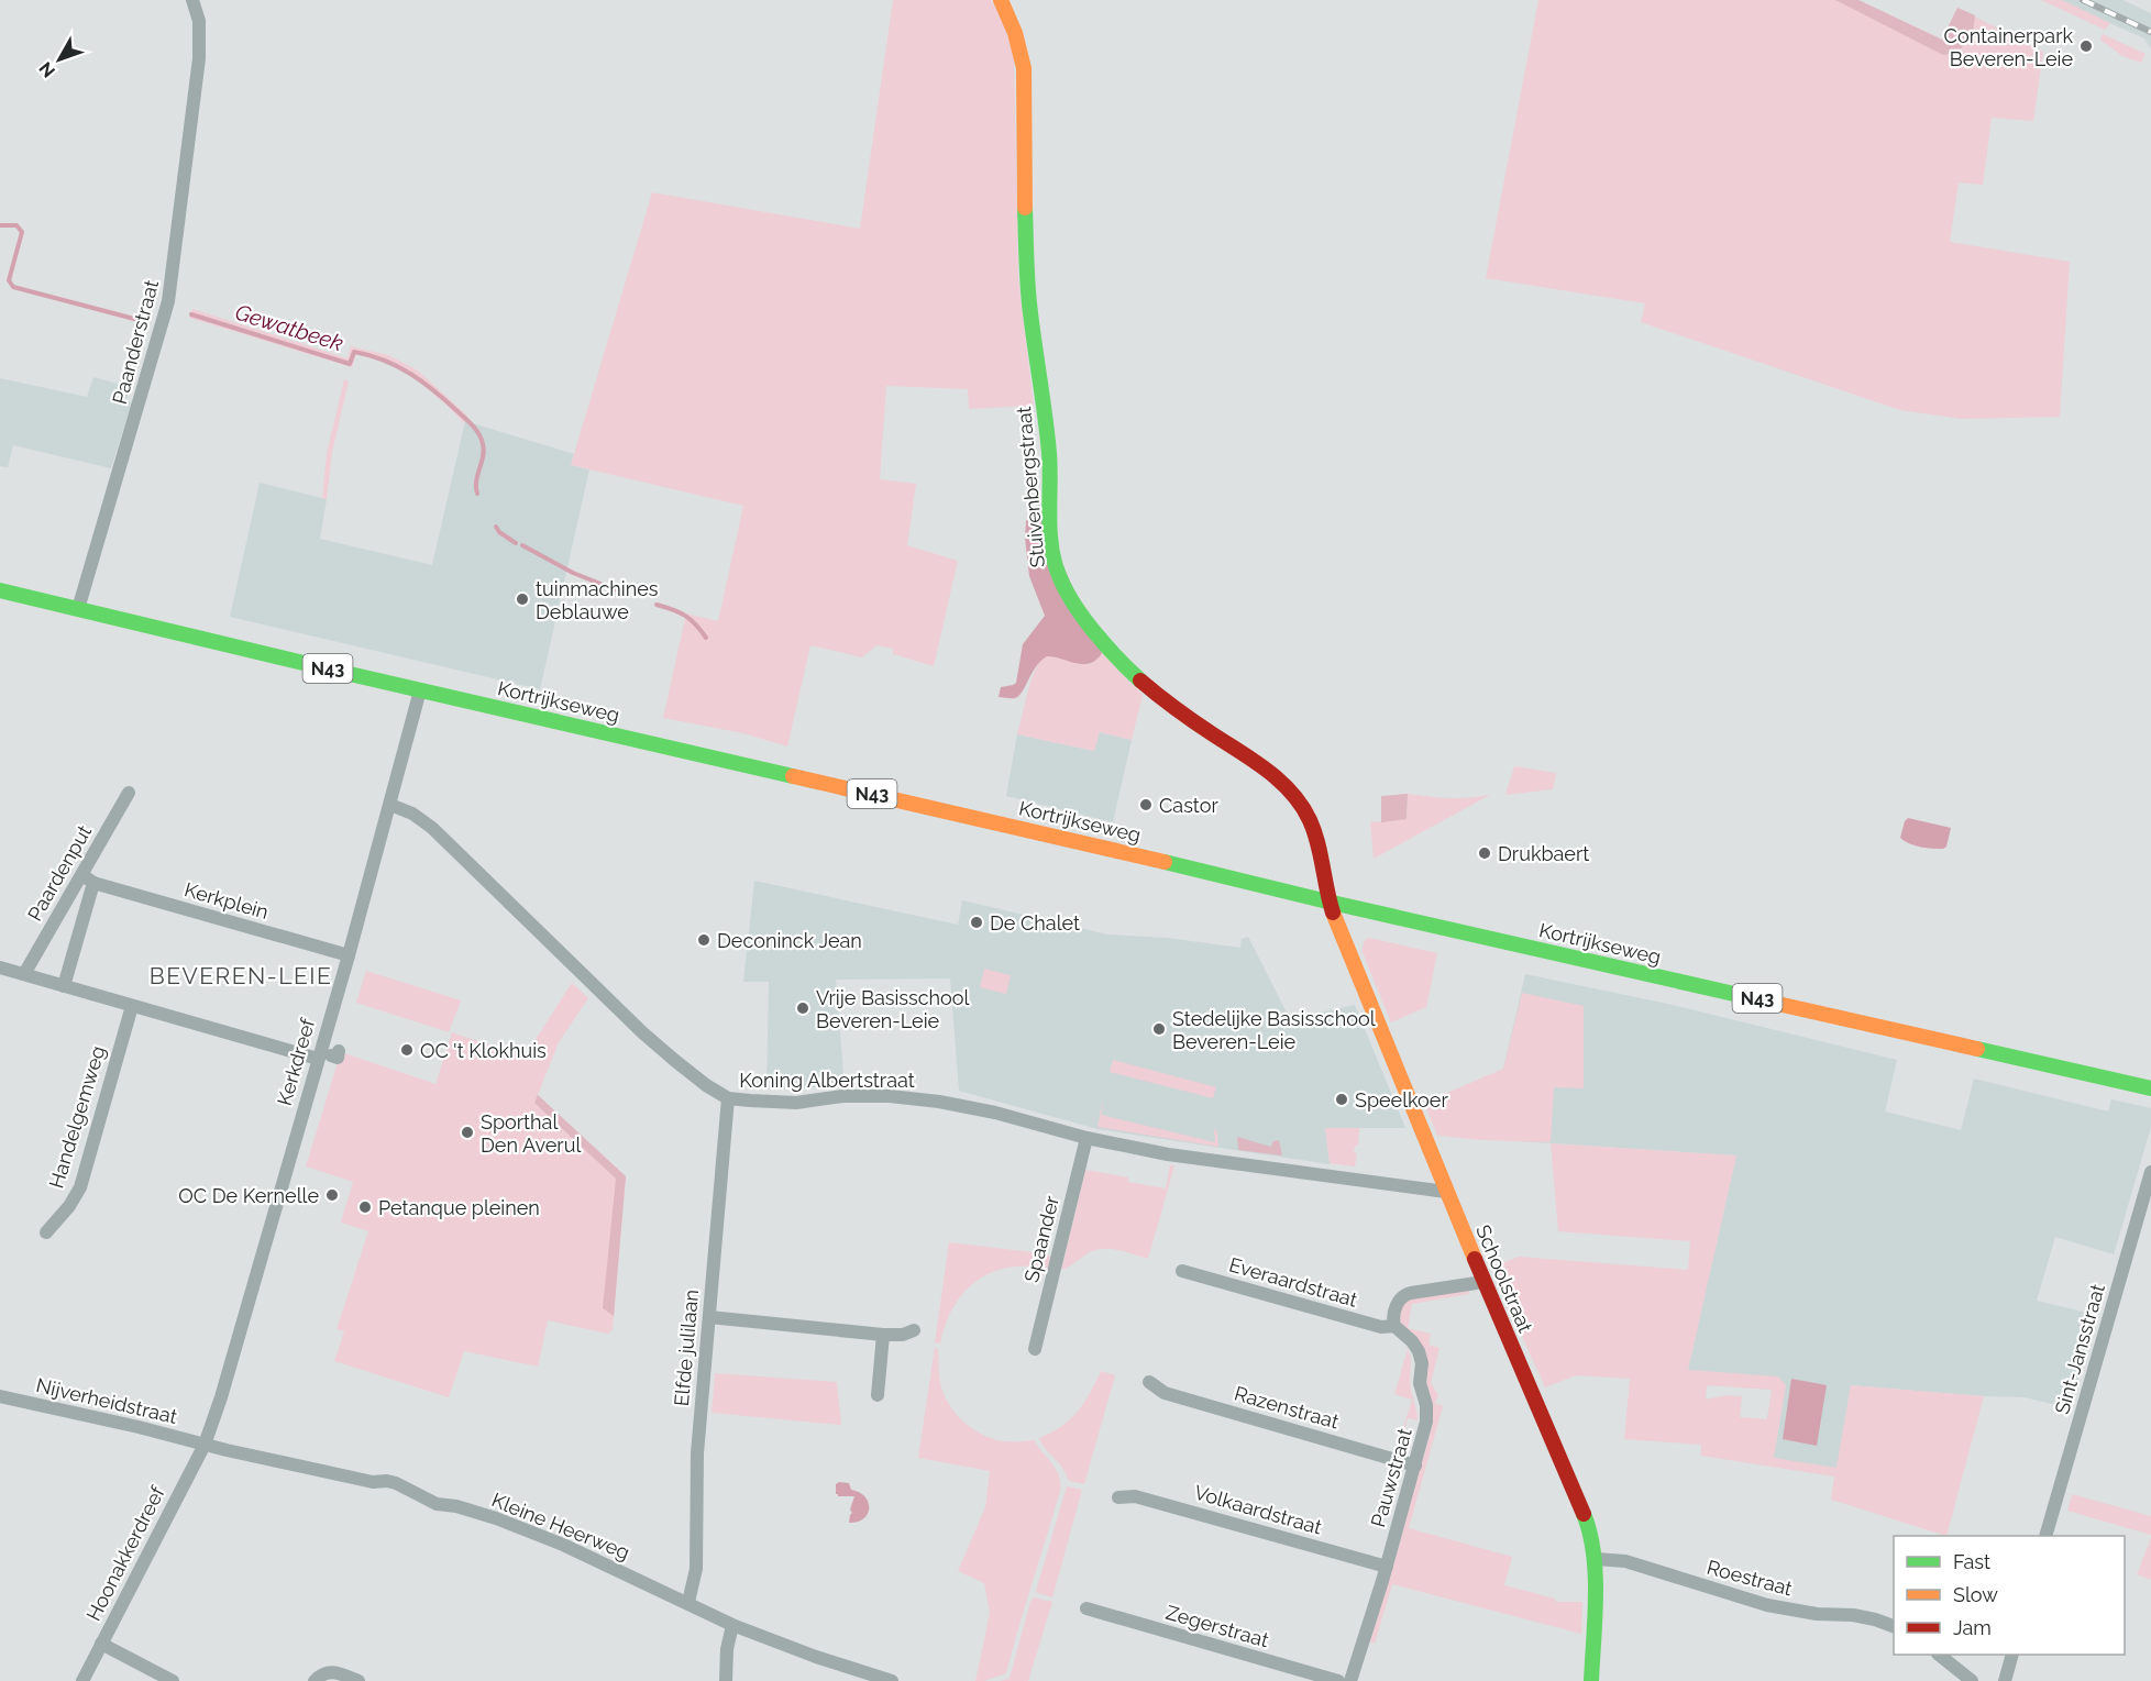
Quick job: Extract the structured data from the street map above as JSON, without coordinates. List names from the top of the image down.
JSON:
{
  "streets": {
    "main road": [
      "Stuivenbergstraat",
      "N43",
      "Kortrijkseweg",
      "Schoolstraat"
    ],
    "street": [
      "Paanderstraat",
      "Paardenput",
      "Kerkplein",
      "Kerkdreef",
      "Koning Albertstraat",
      "Handelgemweg",
      "Spaander",
      "Everaardstraat",
      "Elfde julilaan",
      "Sint-Jansstraat",
      "Nijverheidstraat",
      "Razenstraat",
      "Pauwstraat",
      "Volkaardstraat",
      "Kleine Heerweg",
      "Hoonakkerdreef",
      "Roestraat",
      "Zegerstraat"
    ]
  },
  "crossings": [
    ["Paanderstraat", "Kortrijkseweg"],
    ["Stuivenbergstraat", "Kortrijkseweg"],
    ["Stuivenbergstraat", "Schoolstraat"],
    ["Kortrijkseweg", "Kerkdreef"],
    ["Kortrijkseweg", "Schoolstraat"],
    ["Paardenput", "Kerkplein"],
    ["Kerkplein", "Kerkdreef"],
    ["Kerkdreef", "Koning Albertstraat"],
    ["Kerkdreef", "Nijverheidstraat"],
    ["Kerkdreef", "Kleine Heerweg"],
    ["Kerkdreef", "Hoonakkerdreef"],
    ["Koning Albertstraat", "Spaander"],
    ["Koning Albertstraat", "Schoolstraat"],
    ["Koning Albertstraat", "Elfde julilaan"],
    ["Schoolstraat", "Roestraat"],
    ["Everaardstraat", "Pauwstraat"],
    ["Elfde julilaan", "Kleine Heerweg"],
    ["Nijverheidstraat", "Kleine Heerweg"],
    ["Nijverheidstraat", "Hoonakkerdreef"],
    ["Razenstraat", "Pauwstraat"],
    ["Pauwstraat", "Volkaardstraat"],
    ["Kleine Heerweg", "Hoonakkerdreef"]
  ],
  "districts": ["BEVEREN-LEIE"],
  "water": ["Gewatbeek"],
  "places": [
    "Containerpark Beveren-Leie",
    "tuinmachines Deblauwe",
    "Castor",
    "Drukbaert",
    "De Chalet",
    "Deconinck Jean",
    "Vrije Basisschool Beveren-Leie",
    "Stedelijke Basisschool Beveren-Leie",
    "OC 't Klokhuis",
    "Speelkoer",
    "Sporthal Den Averul",
    "OC De Kernelle",
    "Petanque pleinen"
  ],
  "legend": ["Fast", "Slow", "Jam"],
  "north": "bottom left"
}
